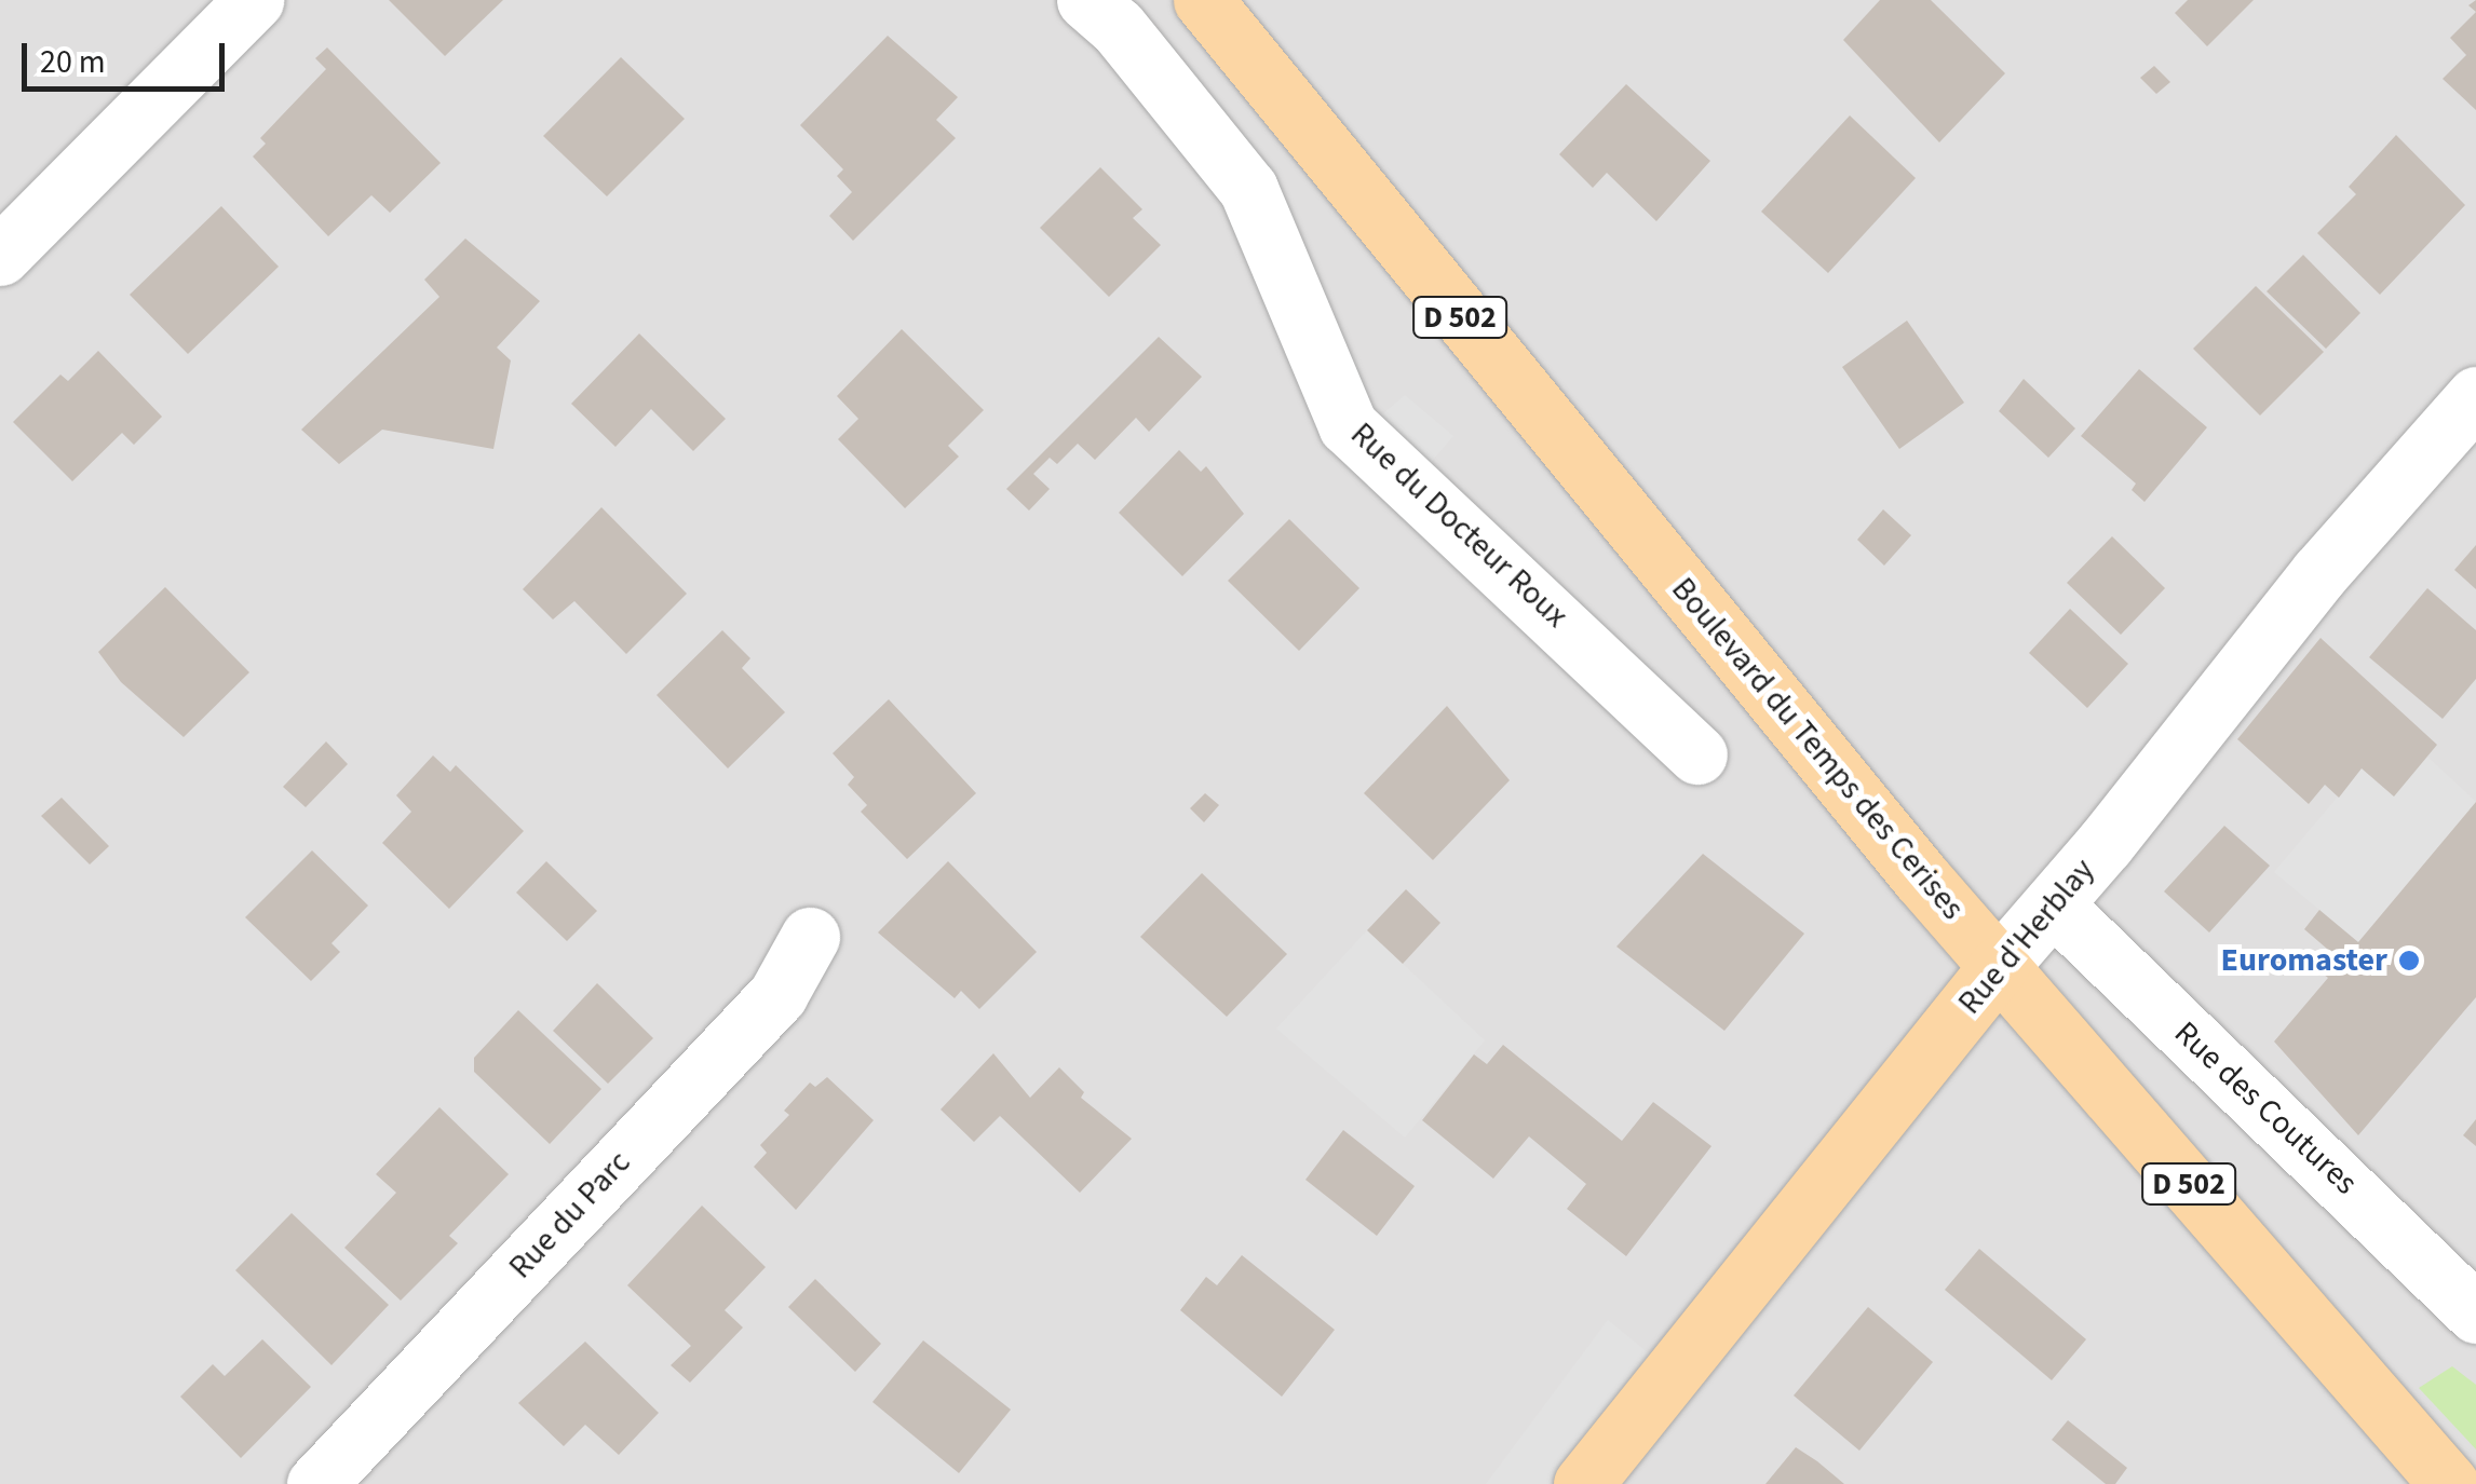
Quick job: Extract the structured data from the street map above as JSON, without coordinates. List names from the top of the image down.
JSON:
{
  "streets": {
    "main road": ["D 502", "Boulevard du Temps des Cerises", "Rue d'Herblay"],
    "street": ["Rue du Docteur Roux", "Rue des Coutures", "Rue du Parc"]
  },
  "crossings": [
    ["Boulevard du Temps des Cerises", "Rue d'Herblay"],
    ["Rue d'Herblay", "Rue des Coutures"]
  ],
  "places": ["Euromaster"],
  "scale_bar": "20 m"
}
